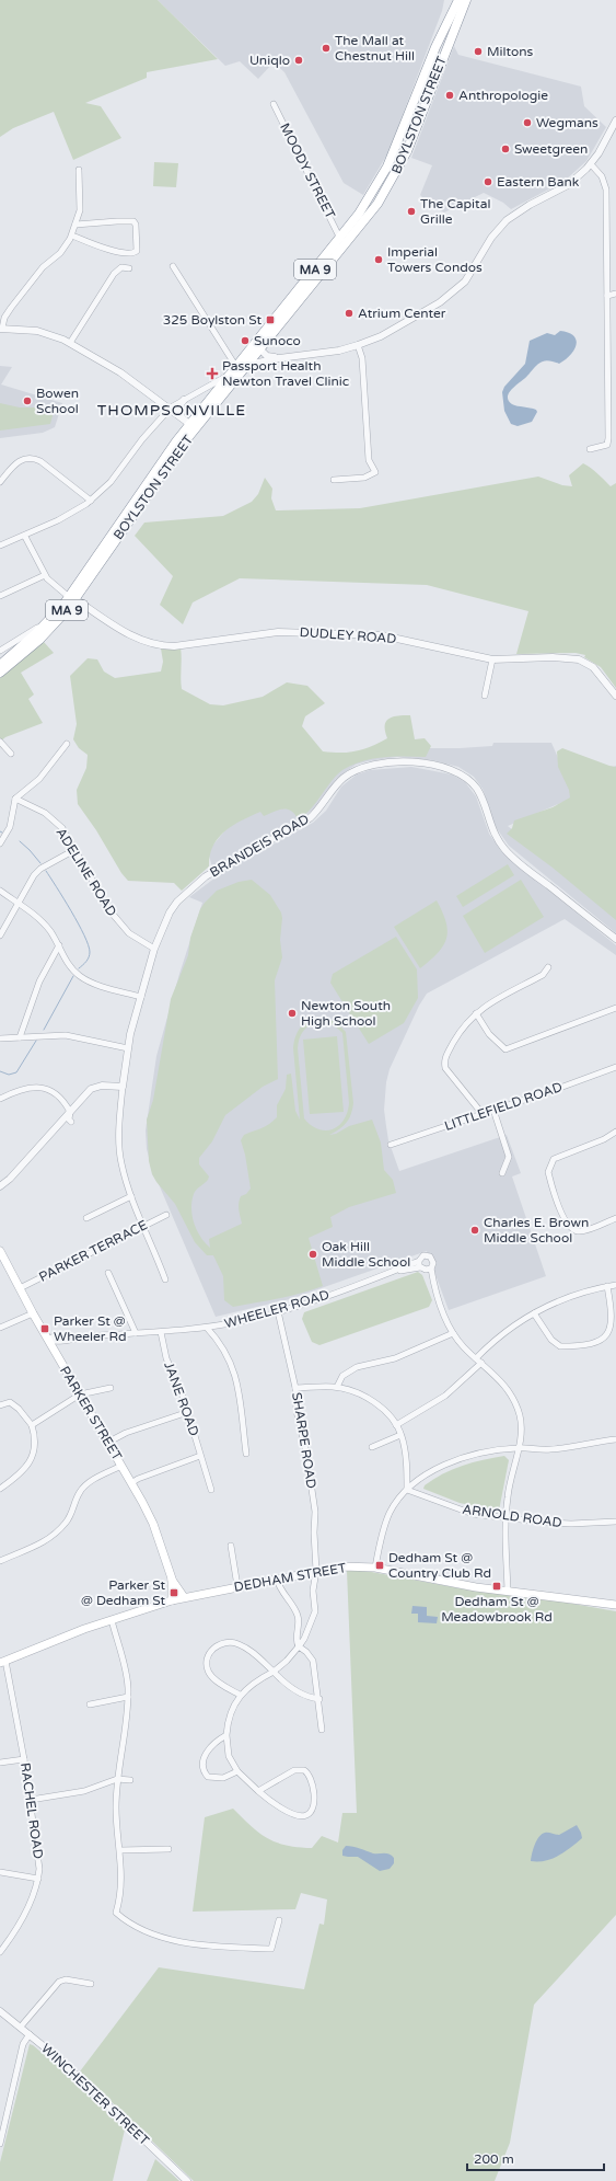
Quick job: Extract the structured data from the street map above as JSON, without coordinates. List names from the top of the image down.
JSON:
{
  "streets": {
    "highway": ["BOYLSTON STREET", "MA 9"],
    "main road": ["PARKER STREET", "DEDHAM STREET"],
    "street": [
      "MOODY STREET",
      "DUDLEY ROAD",
      "BRANDEIS ROAD",
      "ADELINE ROAD",
      "LITTLEFIELD ROAD",
      "PARKER TERRACE",
      "WHEELER ROAD",
      "JANE ROAD",
      "SHARPE ROAD",
      "ARNOLD ROAD",
      "RACHEL ROAD",
      "WINCHESTER STREET"
    ]
  },
  "crossings": [
    ["BOYLSTON STREET", "MOODY STREET"],
    ["BOYLSTON STREET", "DUDLEY ROAD"],
    ["BRANDEIS ROAD", "ADELINE ROAD"],
    ["BRANDEIS ROAD", "PARKER TERRACE"],
    ["PARKER TERRACE", "PARKER STREET"],
    ["WHEELER ROAD", "JANE ROAD"],
    ["WHEELER ROAD", "PARKER STREET"],
    ["WHEELER ROAD", "SHARPE ROAD"],
    ["PARKER STREET", "DEDHAM STREET"],
    ["SHARPE ROAD", "DEDHAM STREET"],
    ["DEDHAM STREET", "RACHEL ROAD"]
  ],
  "districts": ["THOMPSONVILLE"],
  "places": {
    "other": [
      "The Mall at Chestnut Hill",
      "Miltons",
      "Uniqlo",
      "Anthropologie",
      "Wegmans",
      "Sweetgreen",
      "Eastern Bank",
      "The Capital Grille",
      "Imperial Towers Condos",
      "Atrium Center",
      "Sunoco",
      "Bowen School",
      "Newton South High School",
      "Charles E. Brown Middle School",
      "Oak Hill Middle School"
    ],
    "transit": [
      "325 Boylston St",
      "Parker St @ Wheeler Rd",
      "Dedham St @ Country Club Rd",
      "Dedham St @ Meadowbrook Rd",
      "Parker St @ Dedham St"
    ],
    "health": ["Passport Health Newton Travel Clinic"]
  },
  "scale_bar": "200 m"
}
